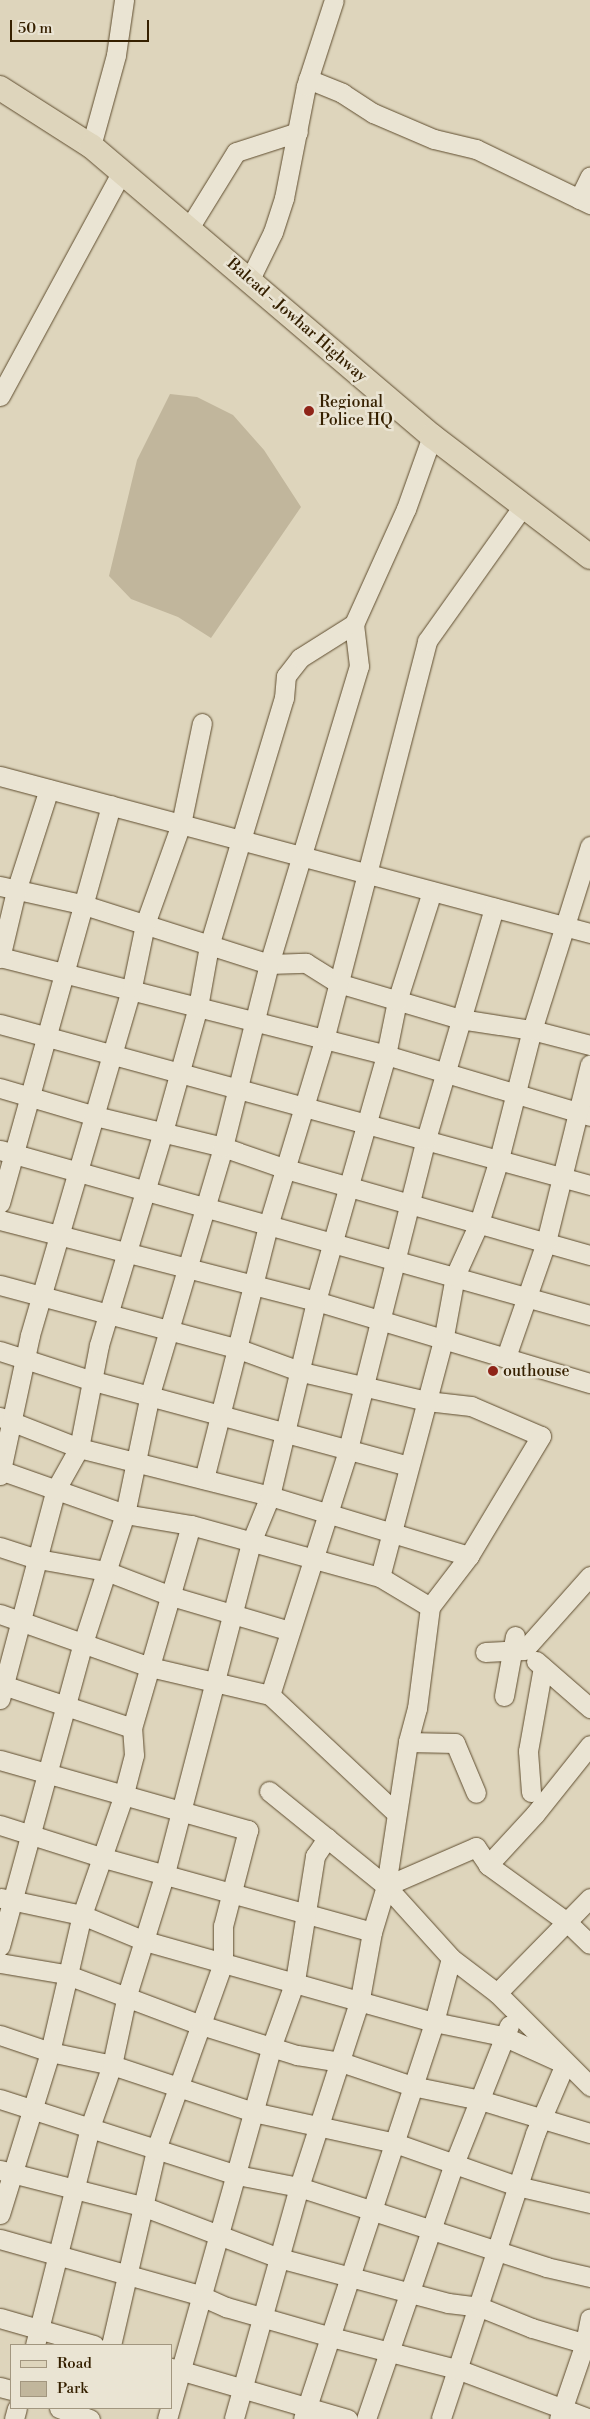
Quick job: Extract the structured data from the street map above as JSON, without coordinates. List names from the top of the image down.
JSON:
{
  "streets": {
    "main road": ["Balcad - Jowhar Highway"]
  },
  "places": ["Regional Police HQ", "outhouse"],
  "legend": ["Road", "Park"],
  "scale_bar": "50 m"
}
